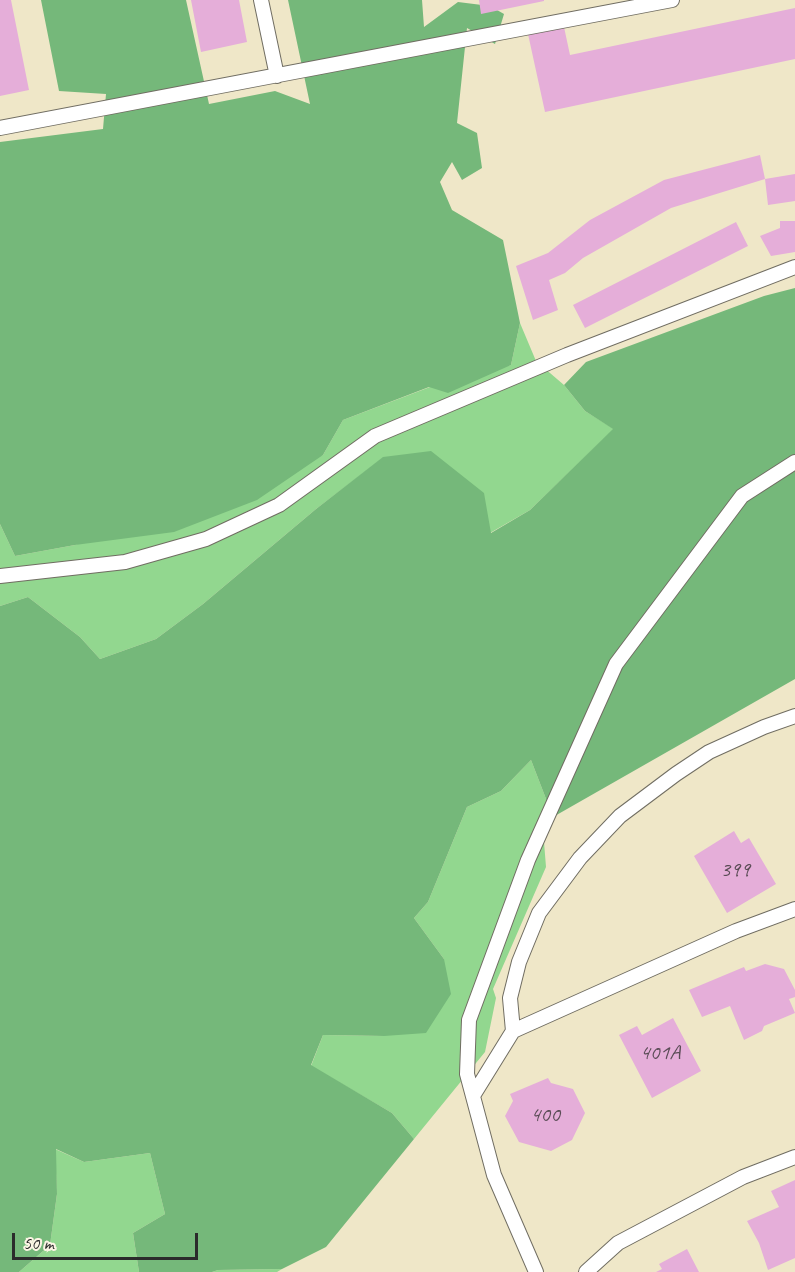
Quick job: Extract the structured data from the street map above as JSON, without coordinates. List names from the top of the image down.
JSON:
{
  "house_numbers": ["399", "401А", "400"],
  "scale_bar": "50 m"
}
